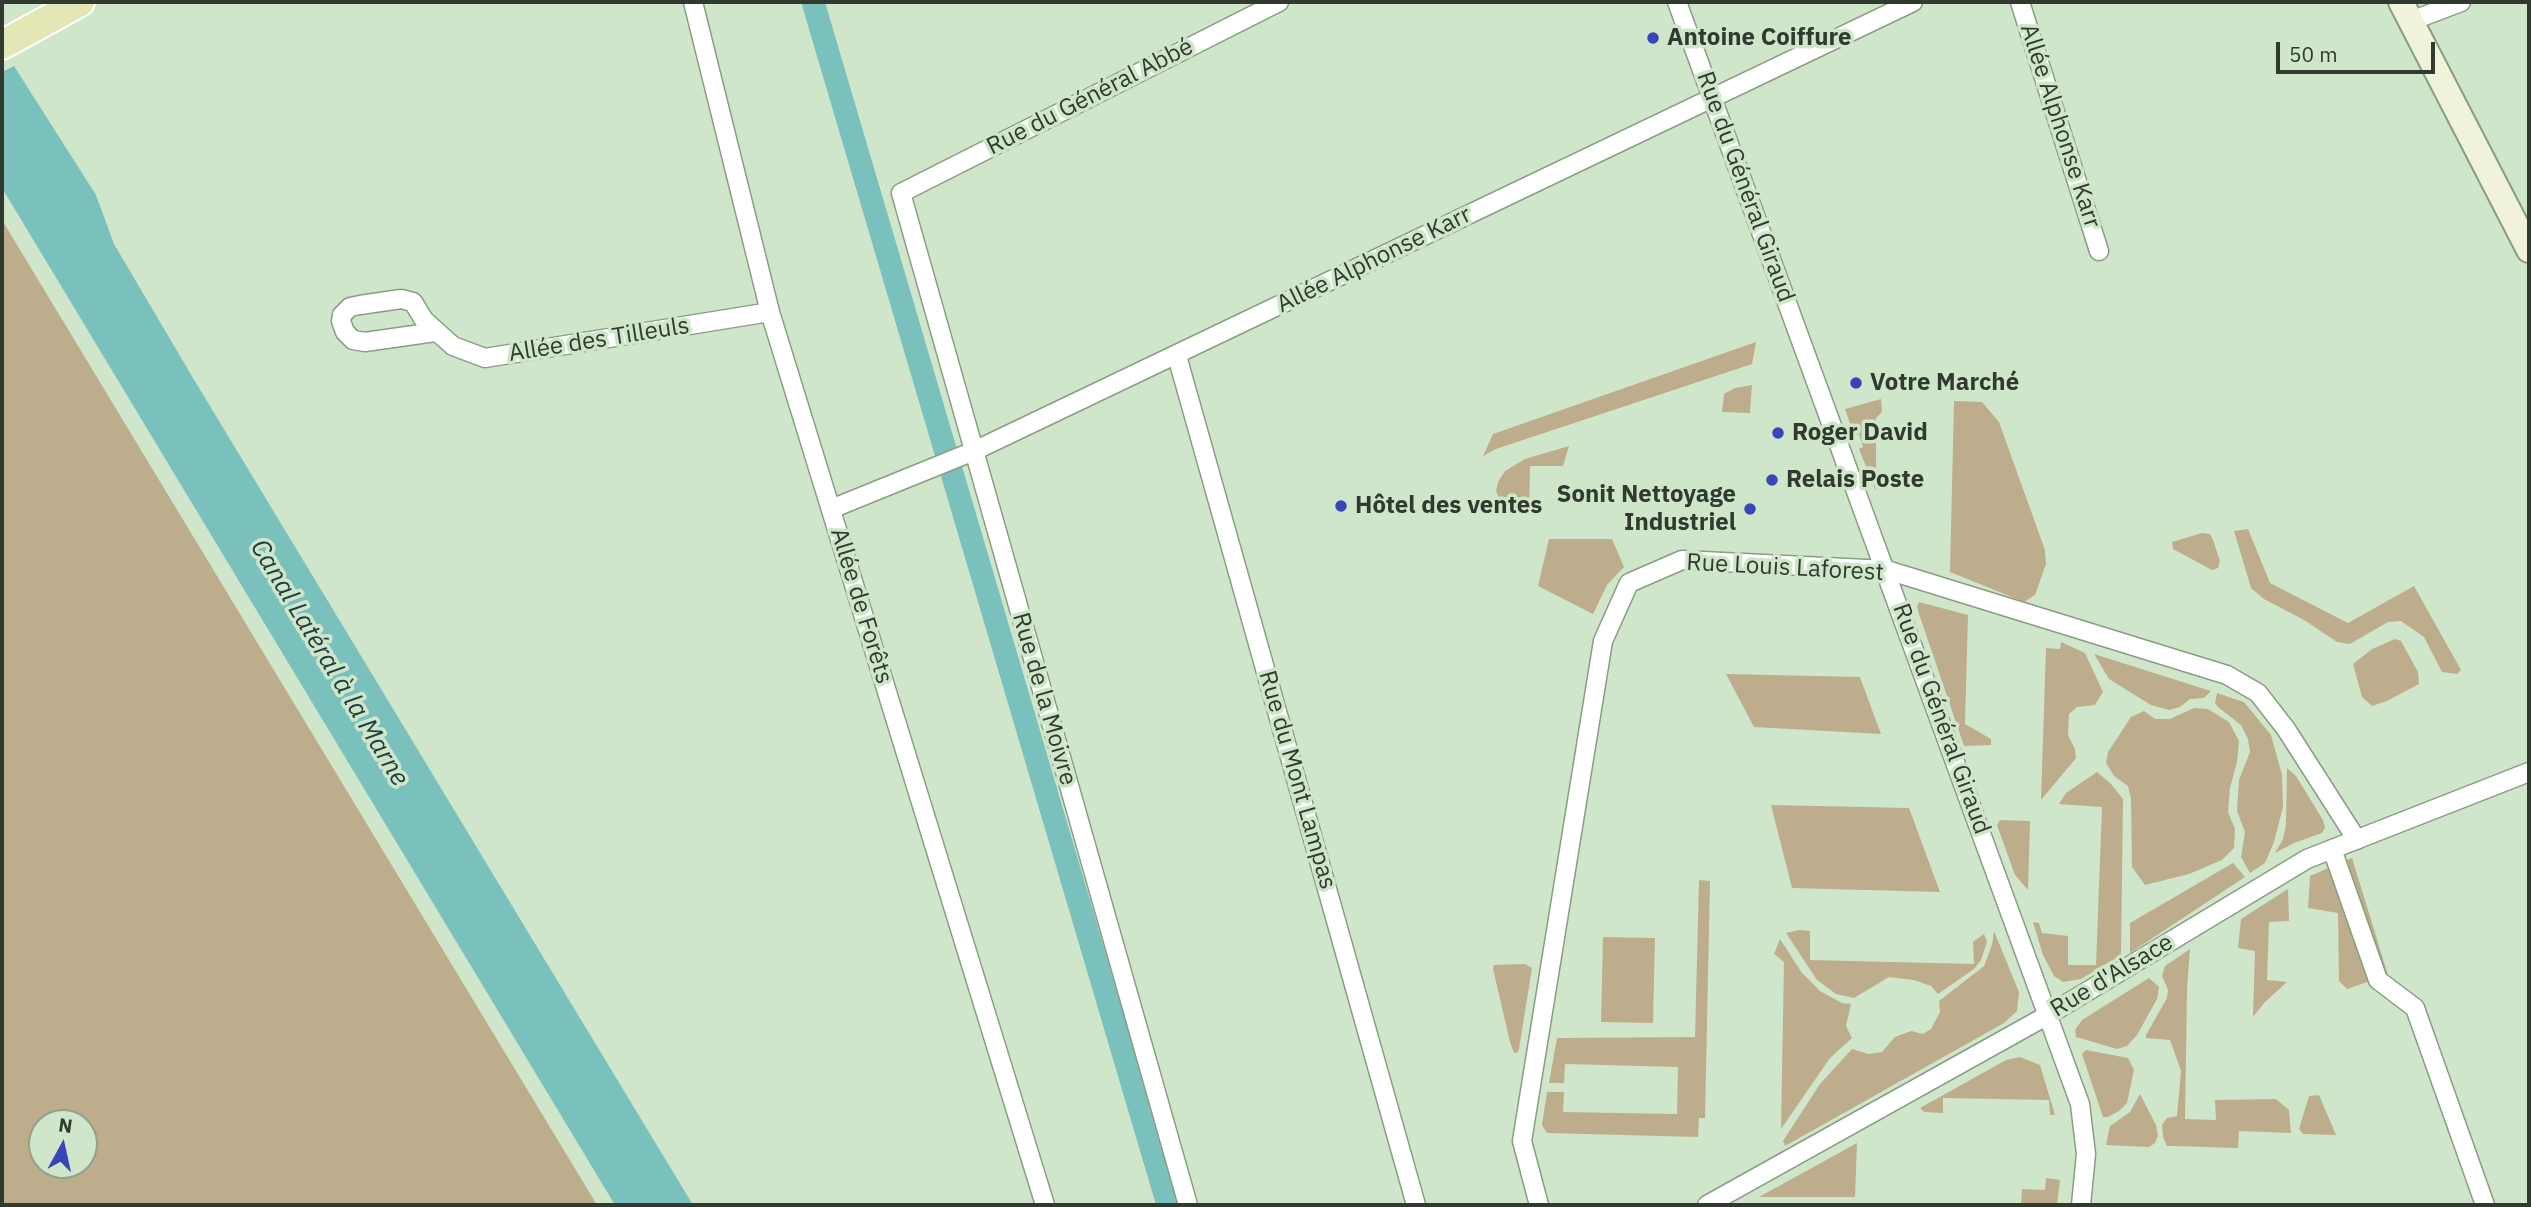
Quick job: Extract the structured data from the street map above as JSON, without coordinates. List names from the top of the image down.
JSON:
{
  "streets": {
    "street": [
      "Rue du Général Abbé",
      "Allée Alphonse Karr",
      "Rue du Général Giraud",
      "Allée des Tilleuls",
      "Rue Louis Laforest",
      "Allée de Forêts",
      "Rue de la Moivre",
      "Rue du Mont Lampas",
      "Rue d'Alsace"
    ]
  },
  "crossings": [
    ["Rue du Général Abbé", "Rue de la Moivre"],
    ["Allée Alphonse Karr", "Rue du Général Giraud"],
    ["Allée Alphonse Karr", "Allée de Forêts"],
    ["Allée Alphonse Karr", "Rue de la Moivre"],
    ["Allée Alphonse Karr", "Rue du Mont Lampas"],
    ["Rue du Général Giraud", "Rue Louis Laforest"],
    ["Rue du Général Giraud", "Rue d'Alsace"],
    ["Allée des Tilleuls", "Allée de Forêts"],
    ["Rue Louis Laforest", "Rue d'Alsace"]
  ],
  "water": ["Canal Latéral à la Marne"],
  "places": [
    "Antoine Coiffure",
    "Votre Marché",
    "Roger David",
    "Relais Poste",
    "Hôtel des ventes",
    "Sonit Nettoyage Industriel"
  ],
  "scale_bar": "50 m",
  "north": "top"
}
